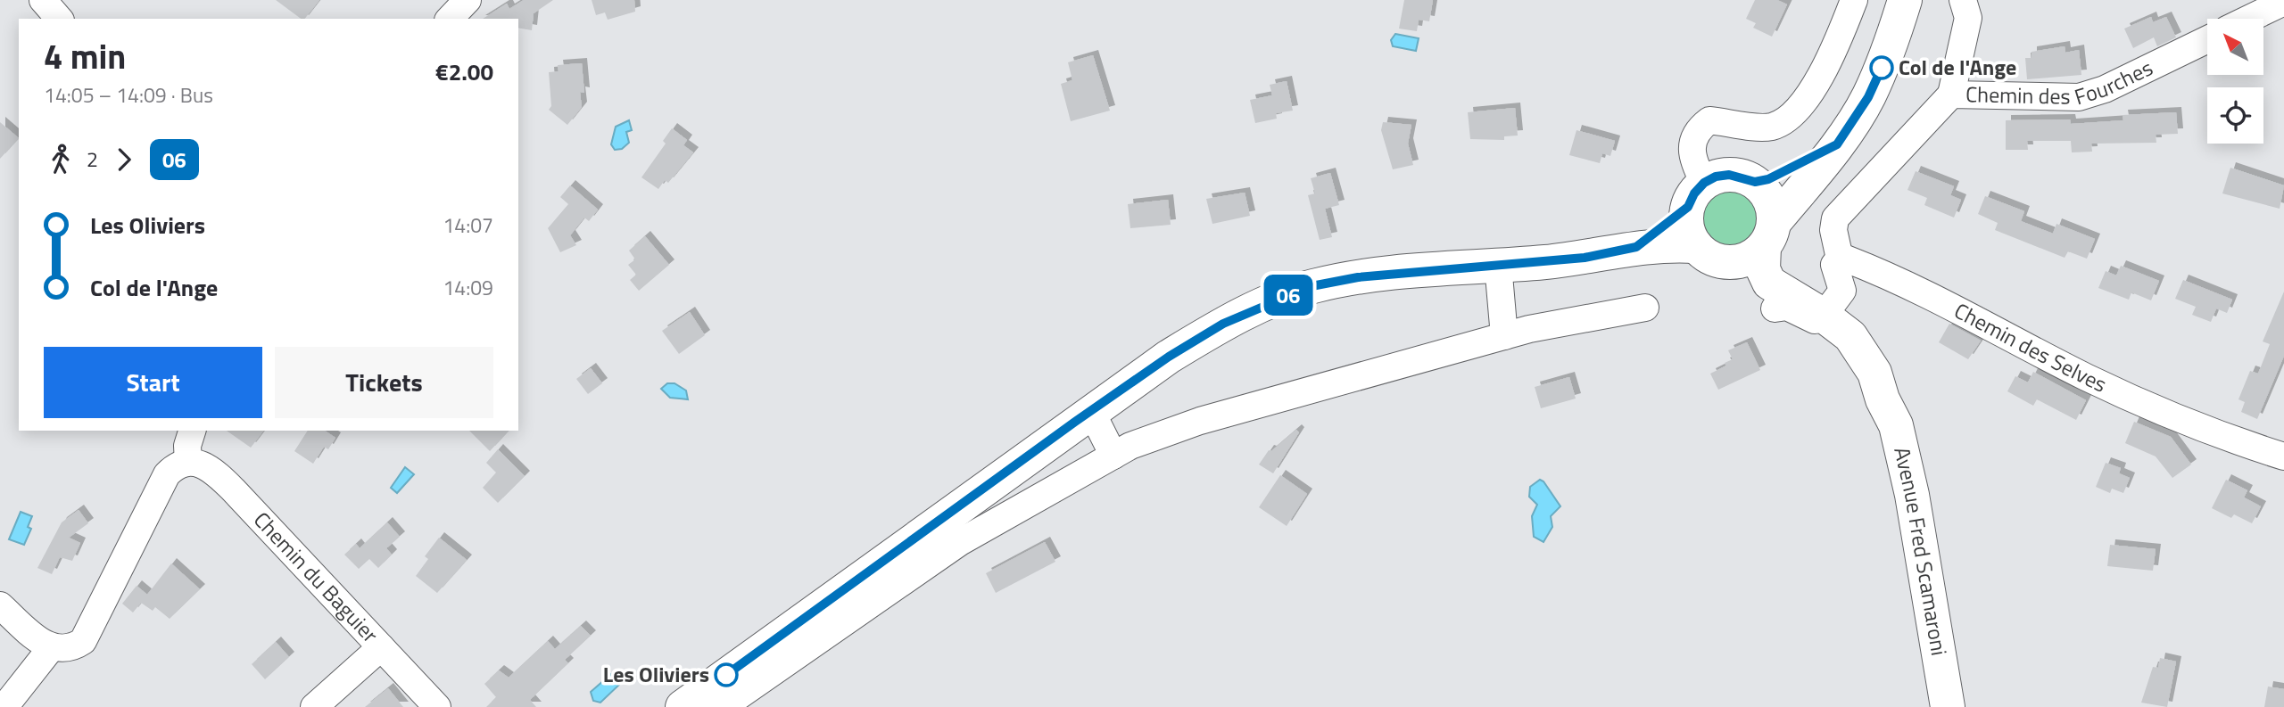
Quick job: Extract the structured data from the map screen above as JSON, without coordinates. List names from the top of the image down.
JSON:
{
  "streets": {
    "main road": ["Avenue Fred Scamaroni"],
    "street": ["Chemin des Fourches", "Chemin des Selves", "Chemin du Baguier"]
  },
  "crossings": [
    ["Chemin des Fourches", "Chemin des Selves"]
  ],
  "places": ["Col de l'Ange", "Les Oliviers"],
  "lines": ["bus line 06"],
  "north": "top left",
  "page": {
    "on_map": "06",
    "heading": ["4 min", "14:05 – 14:09 · Bus", "€2.00"],
    "legs": ["2", "06"],
    "list": [
      {
        "name": "Les Oliviers",
        "value": "14:07"
      },
      {
        "name": "Col de l'Ange",
        "value": "14:09"
      }
    ],
    "buttons": ["Start", "Tickets"]
  }
}
